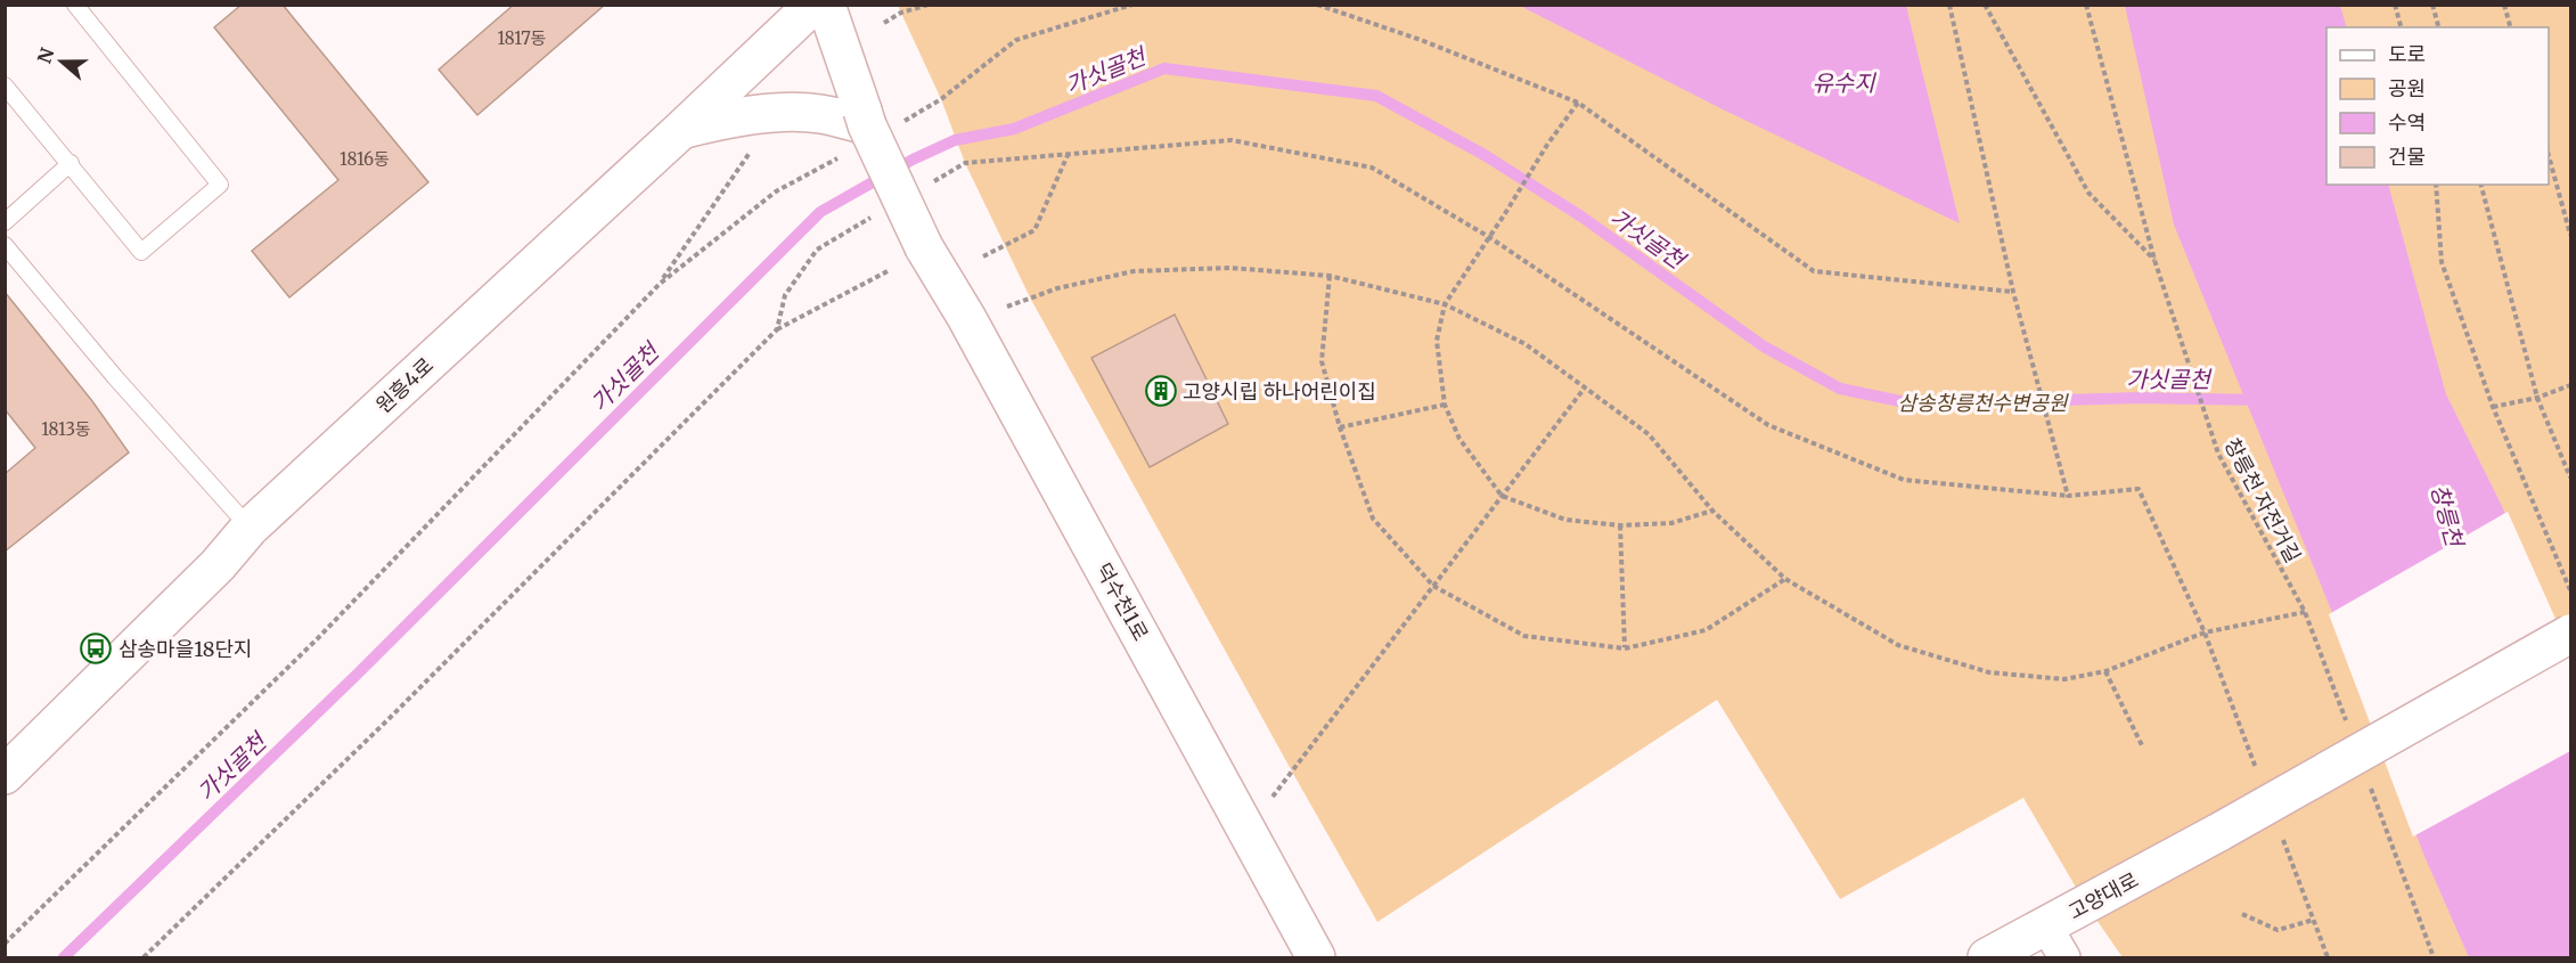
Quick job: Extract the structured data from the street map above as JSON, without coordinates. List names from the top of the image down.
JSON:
{
  "streets": {
    "street": ["원흥4로", "덕수천1로", "고양대로"],
    "path": ["창릉천 자전거길"]
  },
  "water": ["가싯골천", "유수지", "창릉천"],
  "parks": ["삼송창릉천수변공원"],
  "places": {
    "building": ["고양시립 하나어린이집"],
    "bus stop": ["삼송마을18단지"]
  },
  "house_numbers": ["1817동", "1816동", "1813동"],
  "legend": [
    "도로",
    "공원",
    "수역",
    "건물"
  ],
  "north": "left"
}
